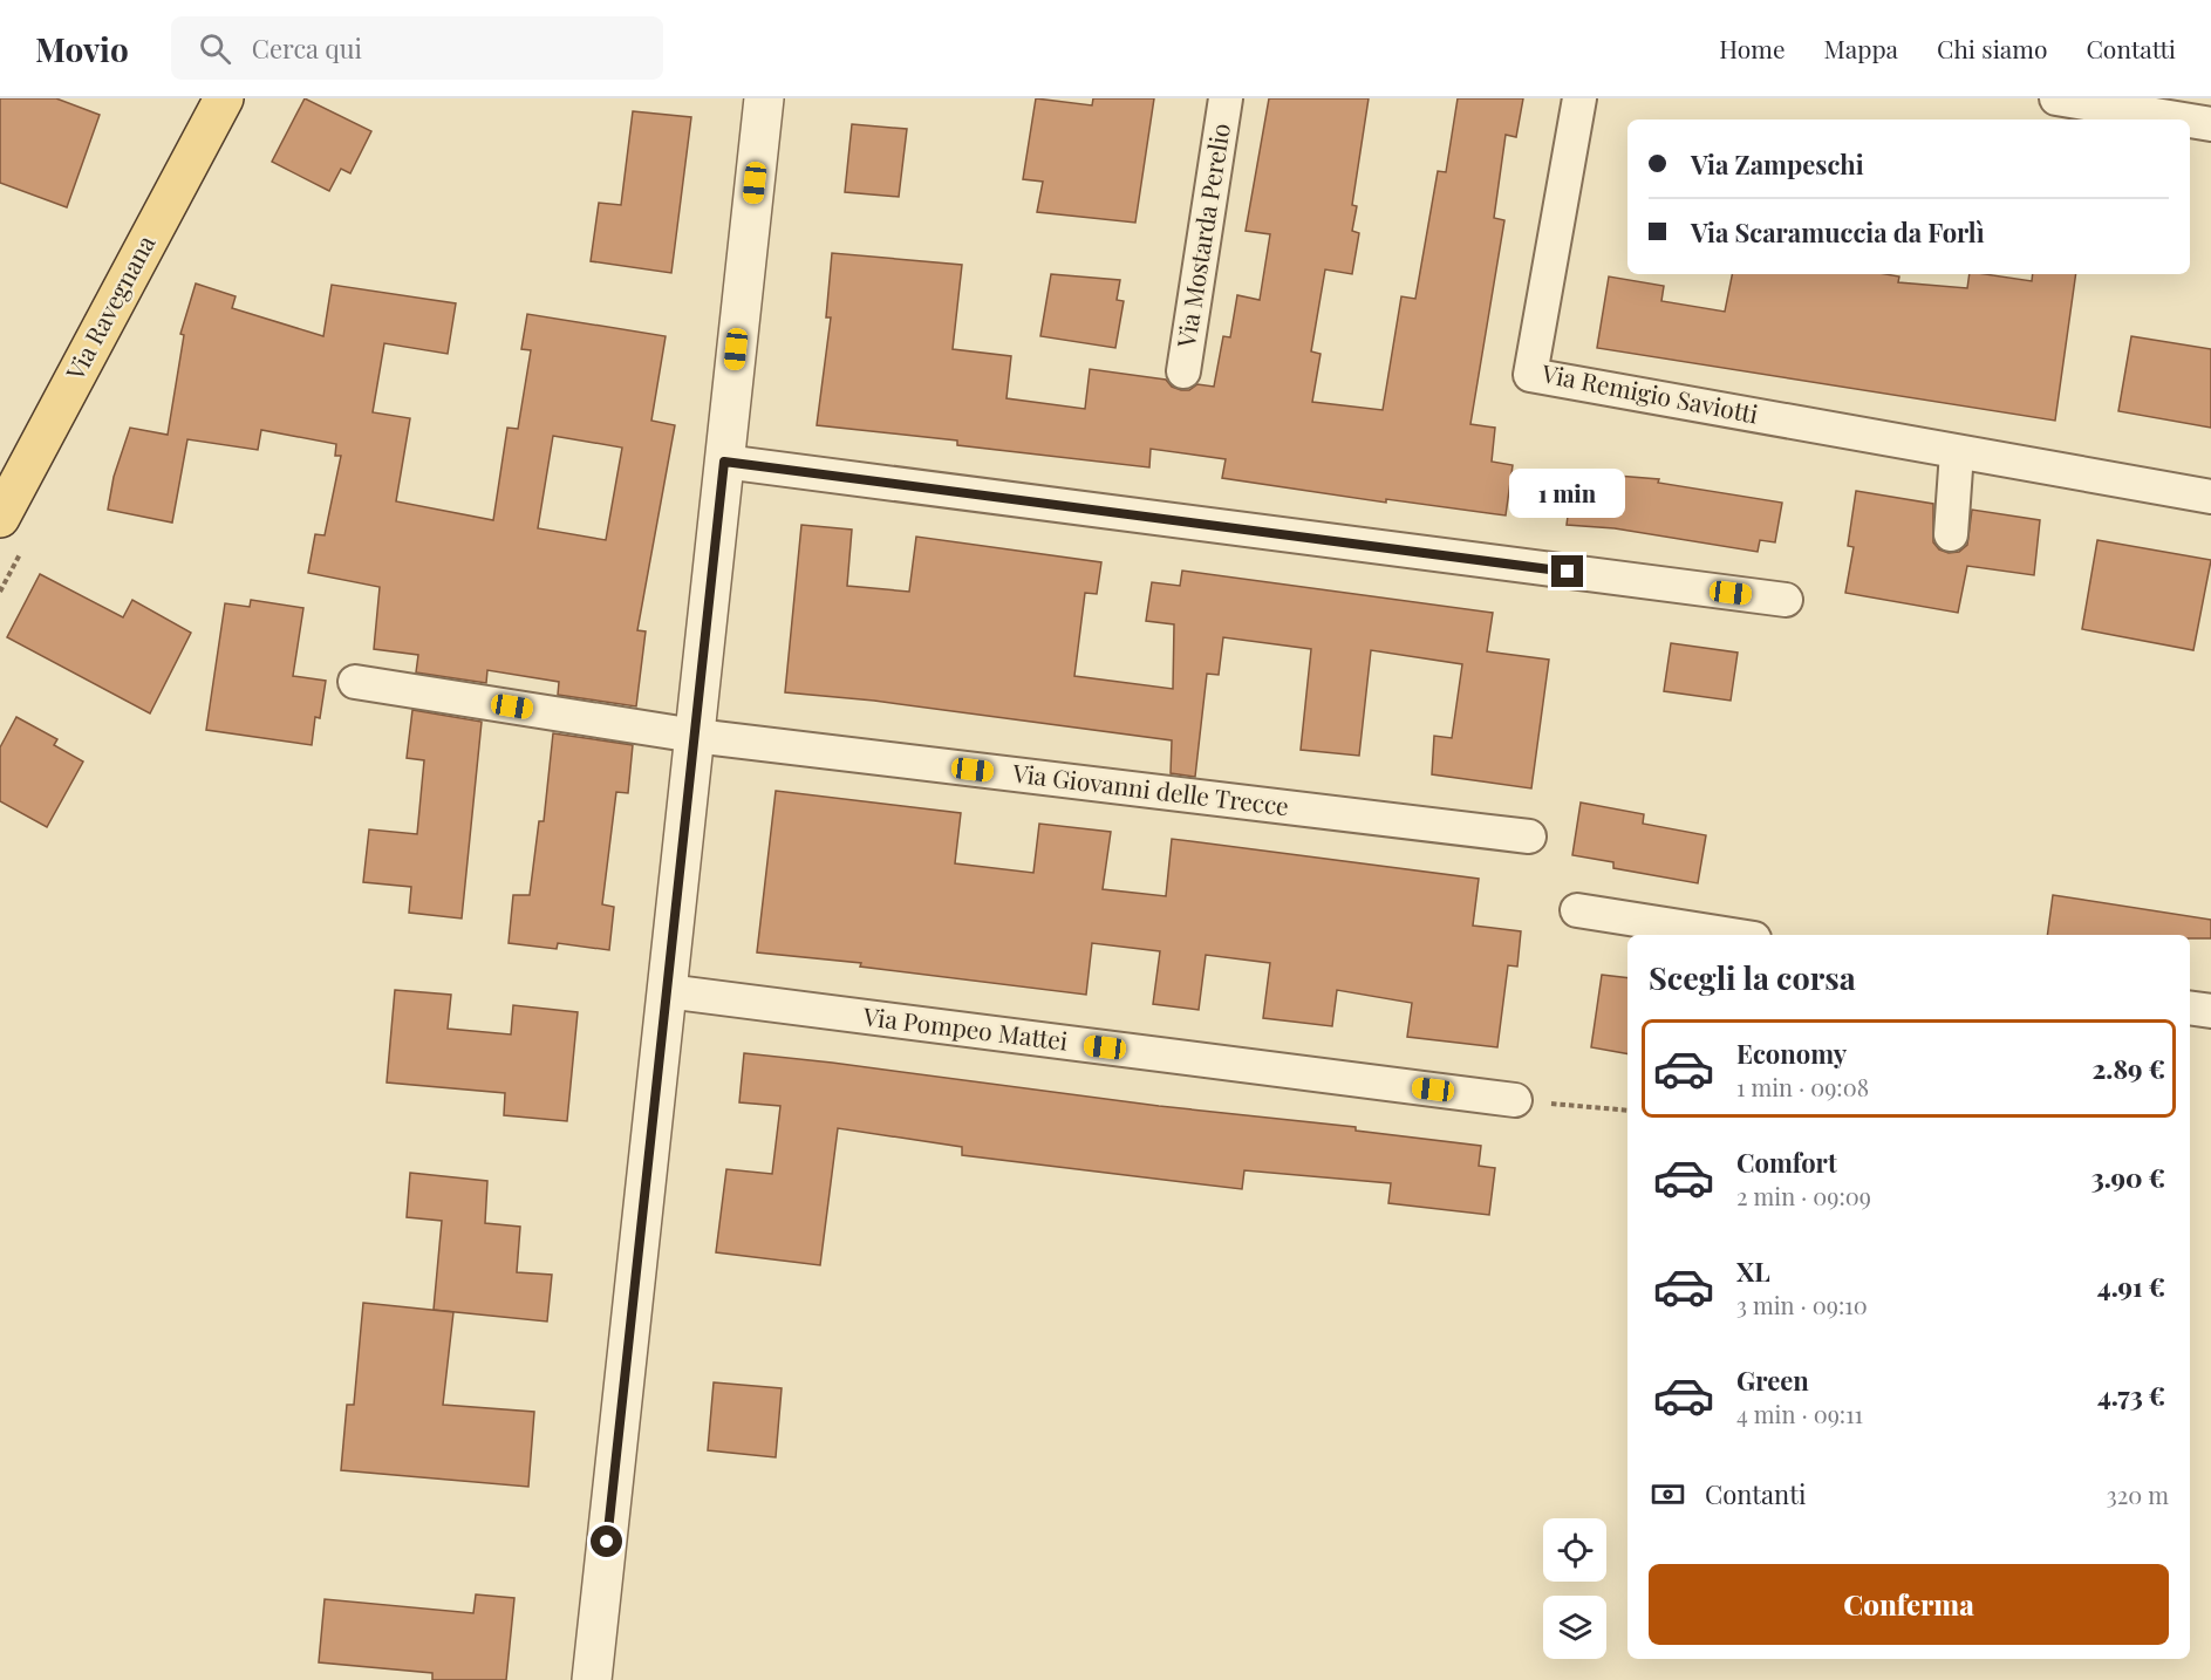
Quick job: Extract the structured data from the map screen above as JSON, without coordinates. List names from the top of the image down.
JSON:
{
  "streets": {
    "main road": ["Via Ravegnana"],
    "street": [
      "Via Mostarda Perelio",
      "Via Remigio Saviotti",
      "Via Giovanni delle Trecce",
      "Via Pompeo Mattei"
    ]
  },
  "page": {
    "header": "Movio",
    "search": "Cerca qui",
    "nav": [
      "Home",
      "Mappa",
      "Chi siamo",
      "Contatti"
    ],
    "banner": ["Via Zampeschi", "Via Scaramuccia da Forlì"],
    "bubble": "1 min",
    "heading": "Scegli la corsa",
    "list": [
      {
        "name": "Economy",
        "note": "1 min · 09:08",
        "value": "2.89 €"
      },
      {
        "name": "Comfort",
        "note": "2 min · 09:09",
        "value": "3.90 €"
      },
      {
        "name": "XL",
        "note": "3 min · 09:10",
        "value": "4.91 €"
      },
      {
        "name": "Green",
        "note": "4 min · 09:11",
        "value": "4.73 €"
      }
    ],
    "pay": ["Contanti", "320 m"],
    "buttons": "Conferma"
  }
}
